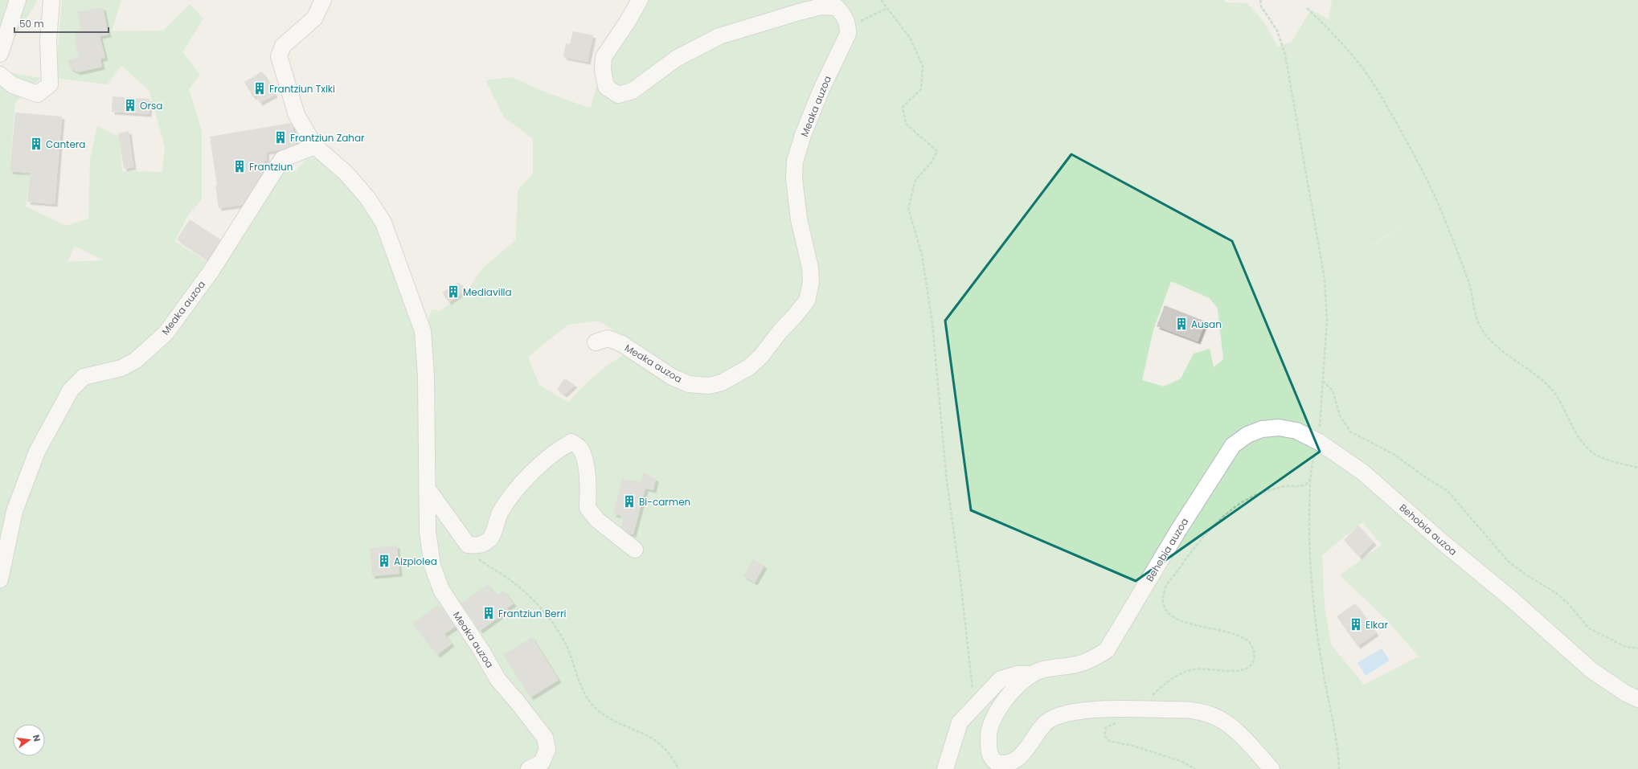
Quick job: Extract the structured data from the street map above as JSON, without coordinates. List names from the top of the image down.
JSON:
{
  "streets": {
    "street": ["Meaka auzoa", "Behobia auzoa"]
  },
  "places": {
    "building": [
      "Frantziun Txiki",
      "Orsa",
      "Frantziun Zahar",
      "Cantera",
      "Frantziun",
      "Mediavilla",
      "Ausan",
      "Bi-carmen",
      "Aizpiolea",
      "Frantziun Berri",
      "Elkar"
    ]
  },
  "scale_bar": "50 m",
  "north": "right"
}
